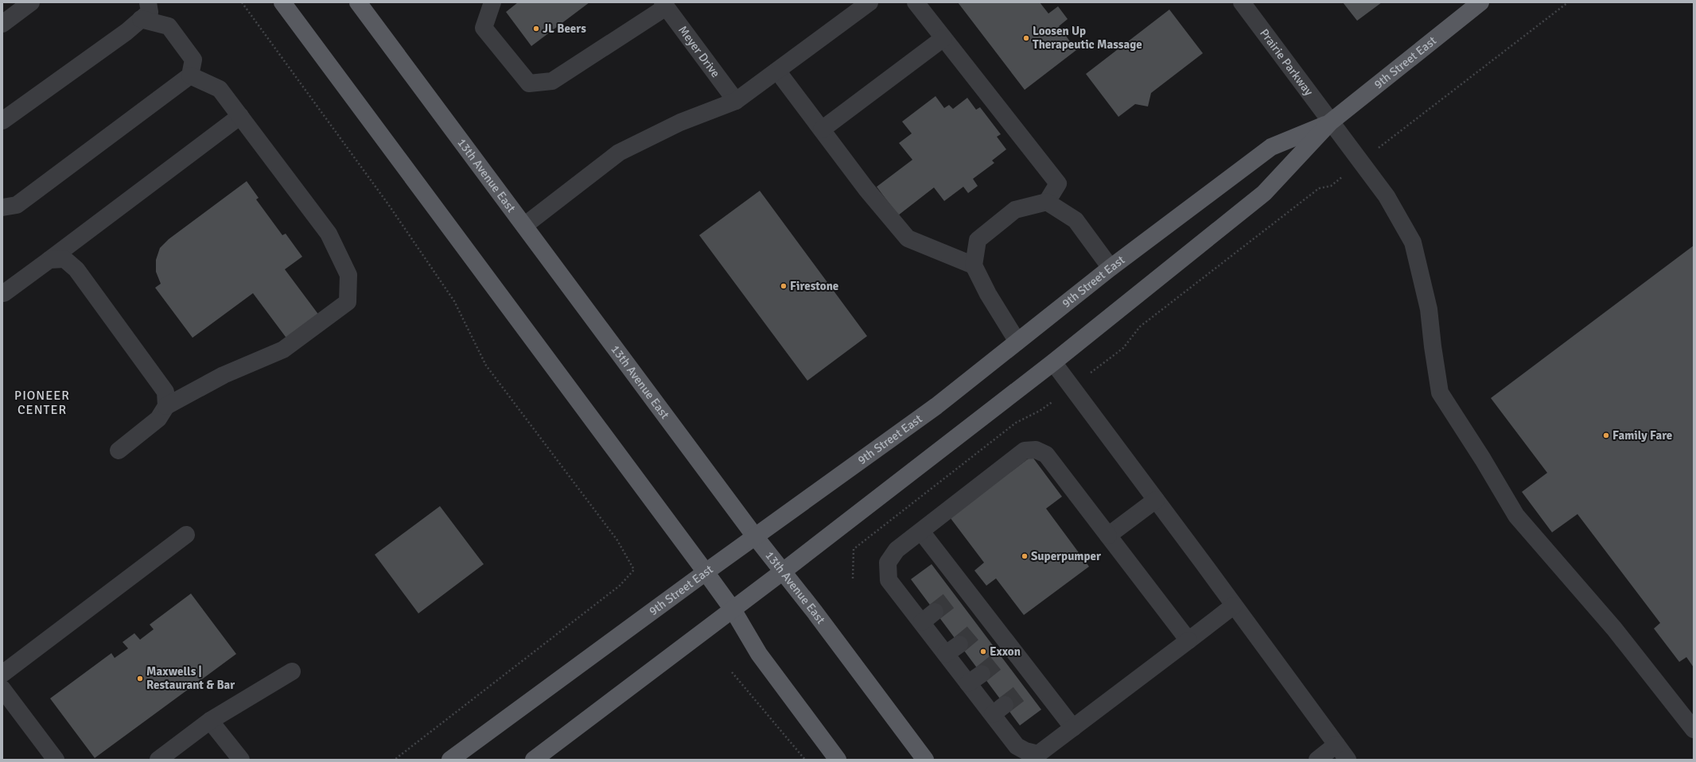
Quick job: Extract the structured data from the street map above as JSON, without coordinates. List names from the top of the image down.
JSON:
{
  "streets": {
    "main road": ["9th Street East", "13th Avenue East"],
    "street": ["Meyer Drive", "Prairie Parkway"]
  },
  "crossings": [
    ["Prairie Parkway", "9th Street East"],
    ["9th Street East", "13th Avenue East"]
  ],
  "districts": ["PIONEER CENTER"],
  "places": [
    "JL Beers",
    "Loosen Up Therapeutic Massage",
    "Firestone",
    "Family Fare",
    "Superpumper",
    "Exxon",
    "Maxwells | Restaurant & Bar"
  ]
}
